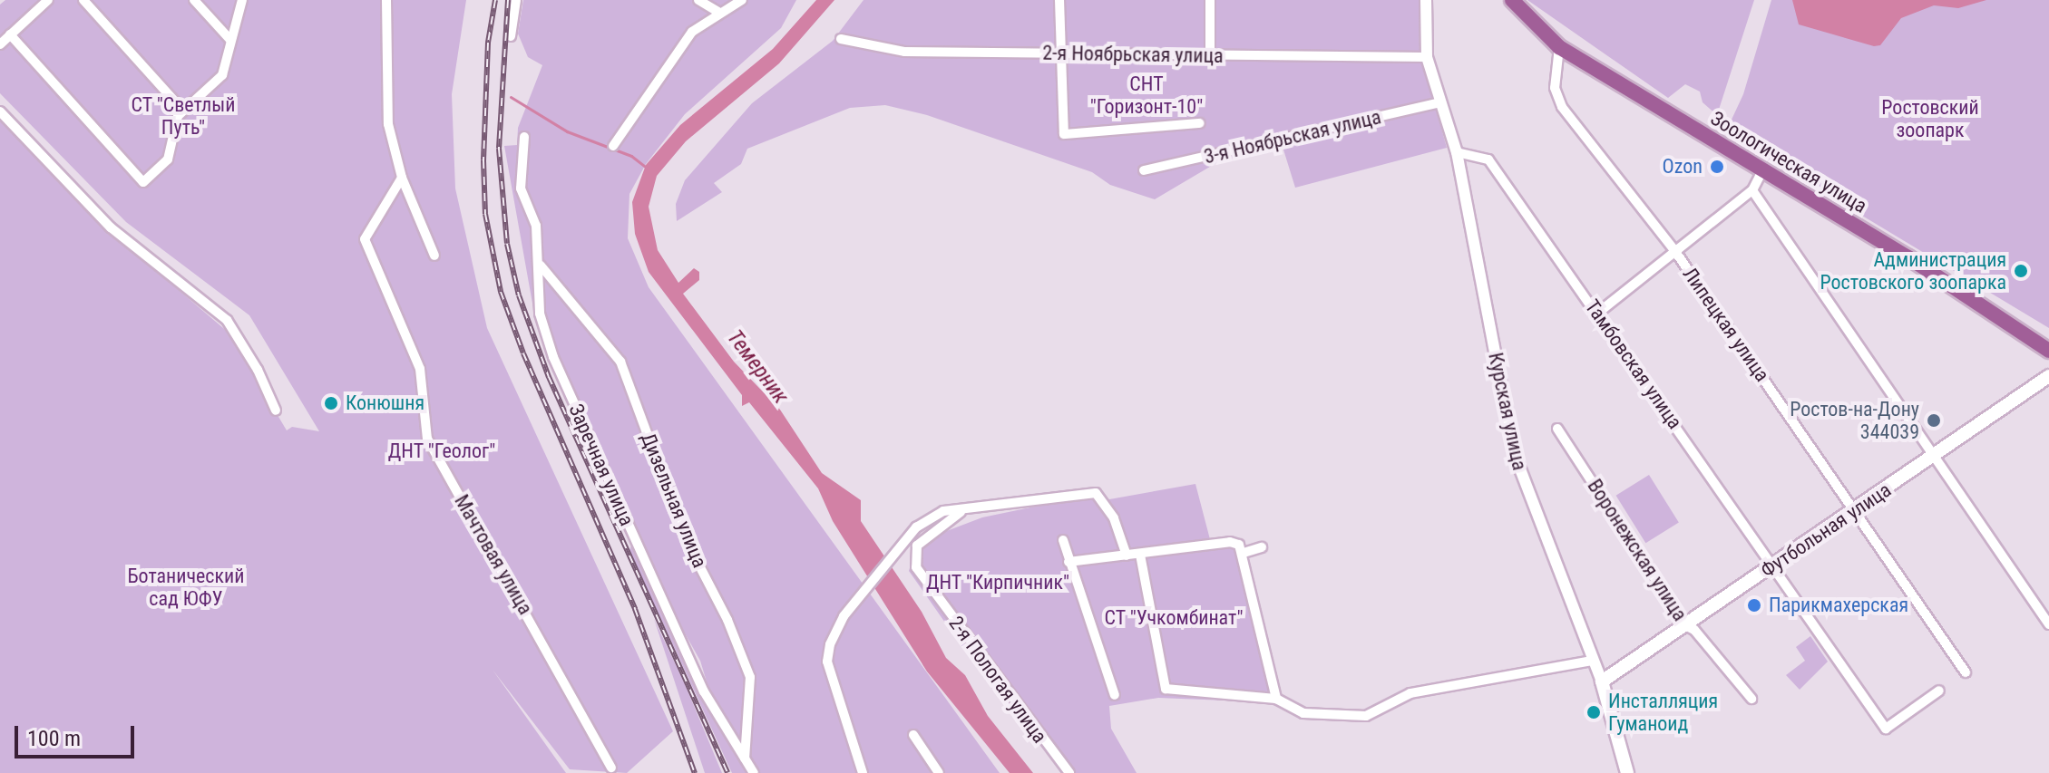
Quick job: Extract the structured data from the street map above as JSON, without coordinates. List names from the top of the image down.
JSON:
{
  "streets": {
    "main road": ["Зоологическая улица", "Курская улица", "Футбольная улица"],
    "street": [
      "2-я Ноябрьская улица",
      "3-я Ноябрьская улица",
      "Липецкая улица",
      "Тамбовская улица",
      "Заречная улица",
      "Дизельная улица",
      "Воронежская улица",
      "Мачтовая улица",
      "2-я Пологая улица"
    ]
  },
  "crossings": [
    ["Зоологическая улица", "Липецкая улица"],
    ["Липецкая улица", "Футбольная улица"],
    ["Тамбовская улица", "Курская улица"],
    ["Тамбовская улица", "Футбольная улица"],
    ["Курская улица", "Футбольная улица"],
    ["Заречная улица", "Дизельная улица"],
    ["Футбольная улица", "Воронежская улица"]
  ],
  "water": ["Темерник"],
  "parks": [
    "СНТ \"Горизонт-10\"",
    "СТ \"Светлый Путь\"",
    "Ростовский зоопарк",
    "ДНТ \"Геолог\"",
    "Ботанический сад ЮФУ",
    "ДНТ \"Кирпичник\"",
    "СТ \"Учкомбинат\""
  ],
  "places": [
    "Ozon",
    "Администрация Ростовского зоопарка",
    "Конюшня",
    "Ростов-на-Дону 344039",
    "Парикмахерская",
    "Инсталляция Гуманоид"
  ],
  "scale_bar": "100 m"
}
